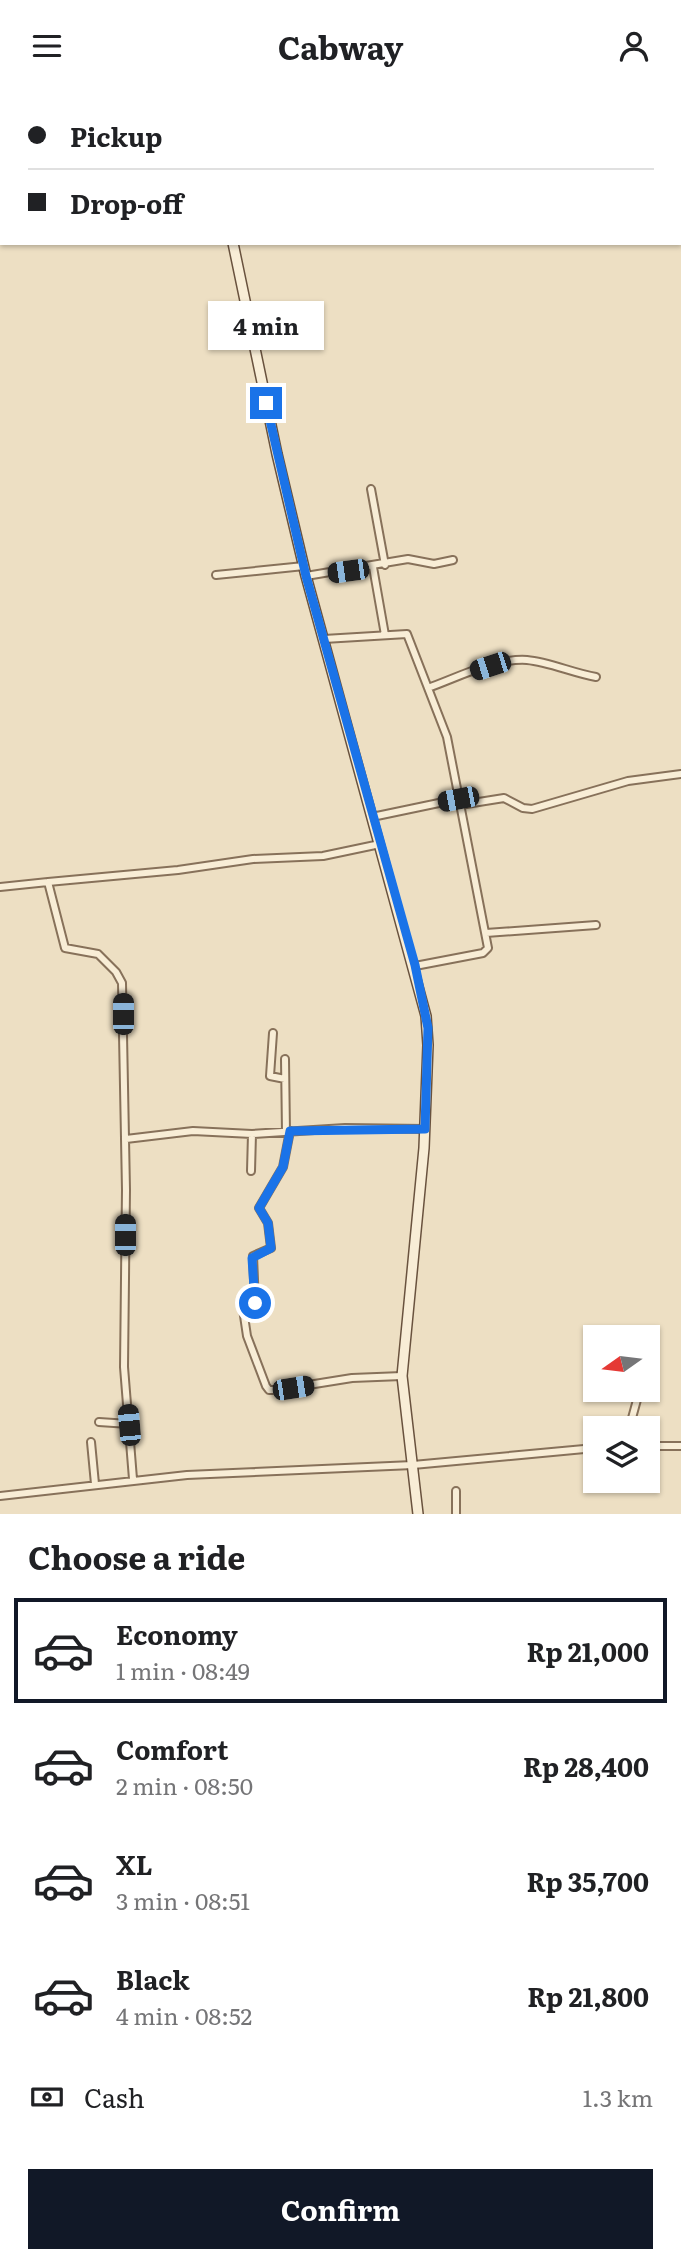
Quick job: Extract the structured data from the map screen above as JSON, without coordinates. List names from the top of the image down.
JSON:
{
  "north": "left",
  "page": {
    "header": "Cabway",
    "banner": ["Pickup", "Drop-off"],
    "bubble": "4 min",
    "heading": "Choose a ride",
    "list": [
      {
        "name": "Economy",
        "note": "1 min · 08:49",
        "value": "Rp 21,000"
      },
      {
        "name": "Comfort",
        "note": "2 min · 08:50",
        "value": "Rp 28,400"
      },
      {
        "name": "XL",
        "note": "3 min · 08:51",
        "value": "Rp 35,700"
      },
      {
        "name": "Black",
        "note": "4 min · 08:52",
        "value": "Rp 21,800"
      }
    ],
    "pay": ["Cash", "1.3 km"],
    "buttons": "Confirm"
  }
}
